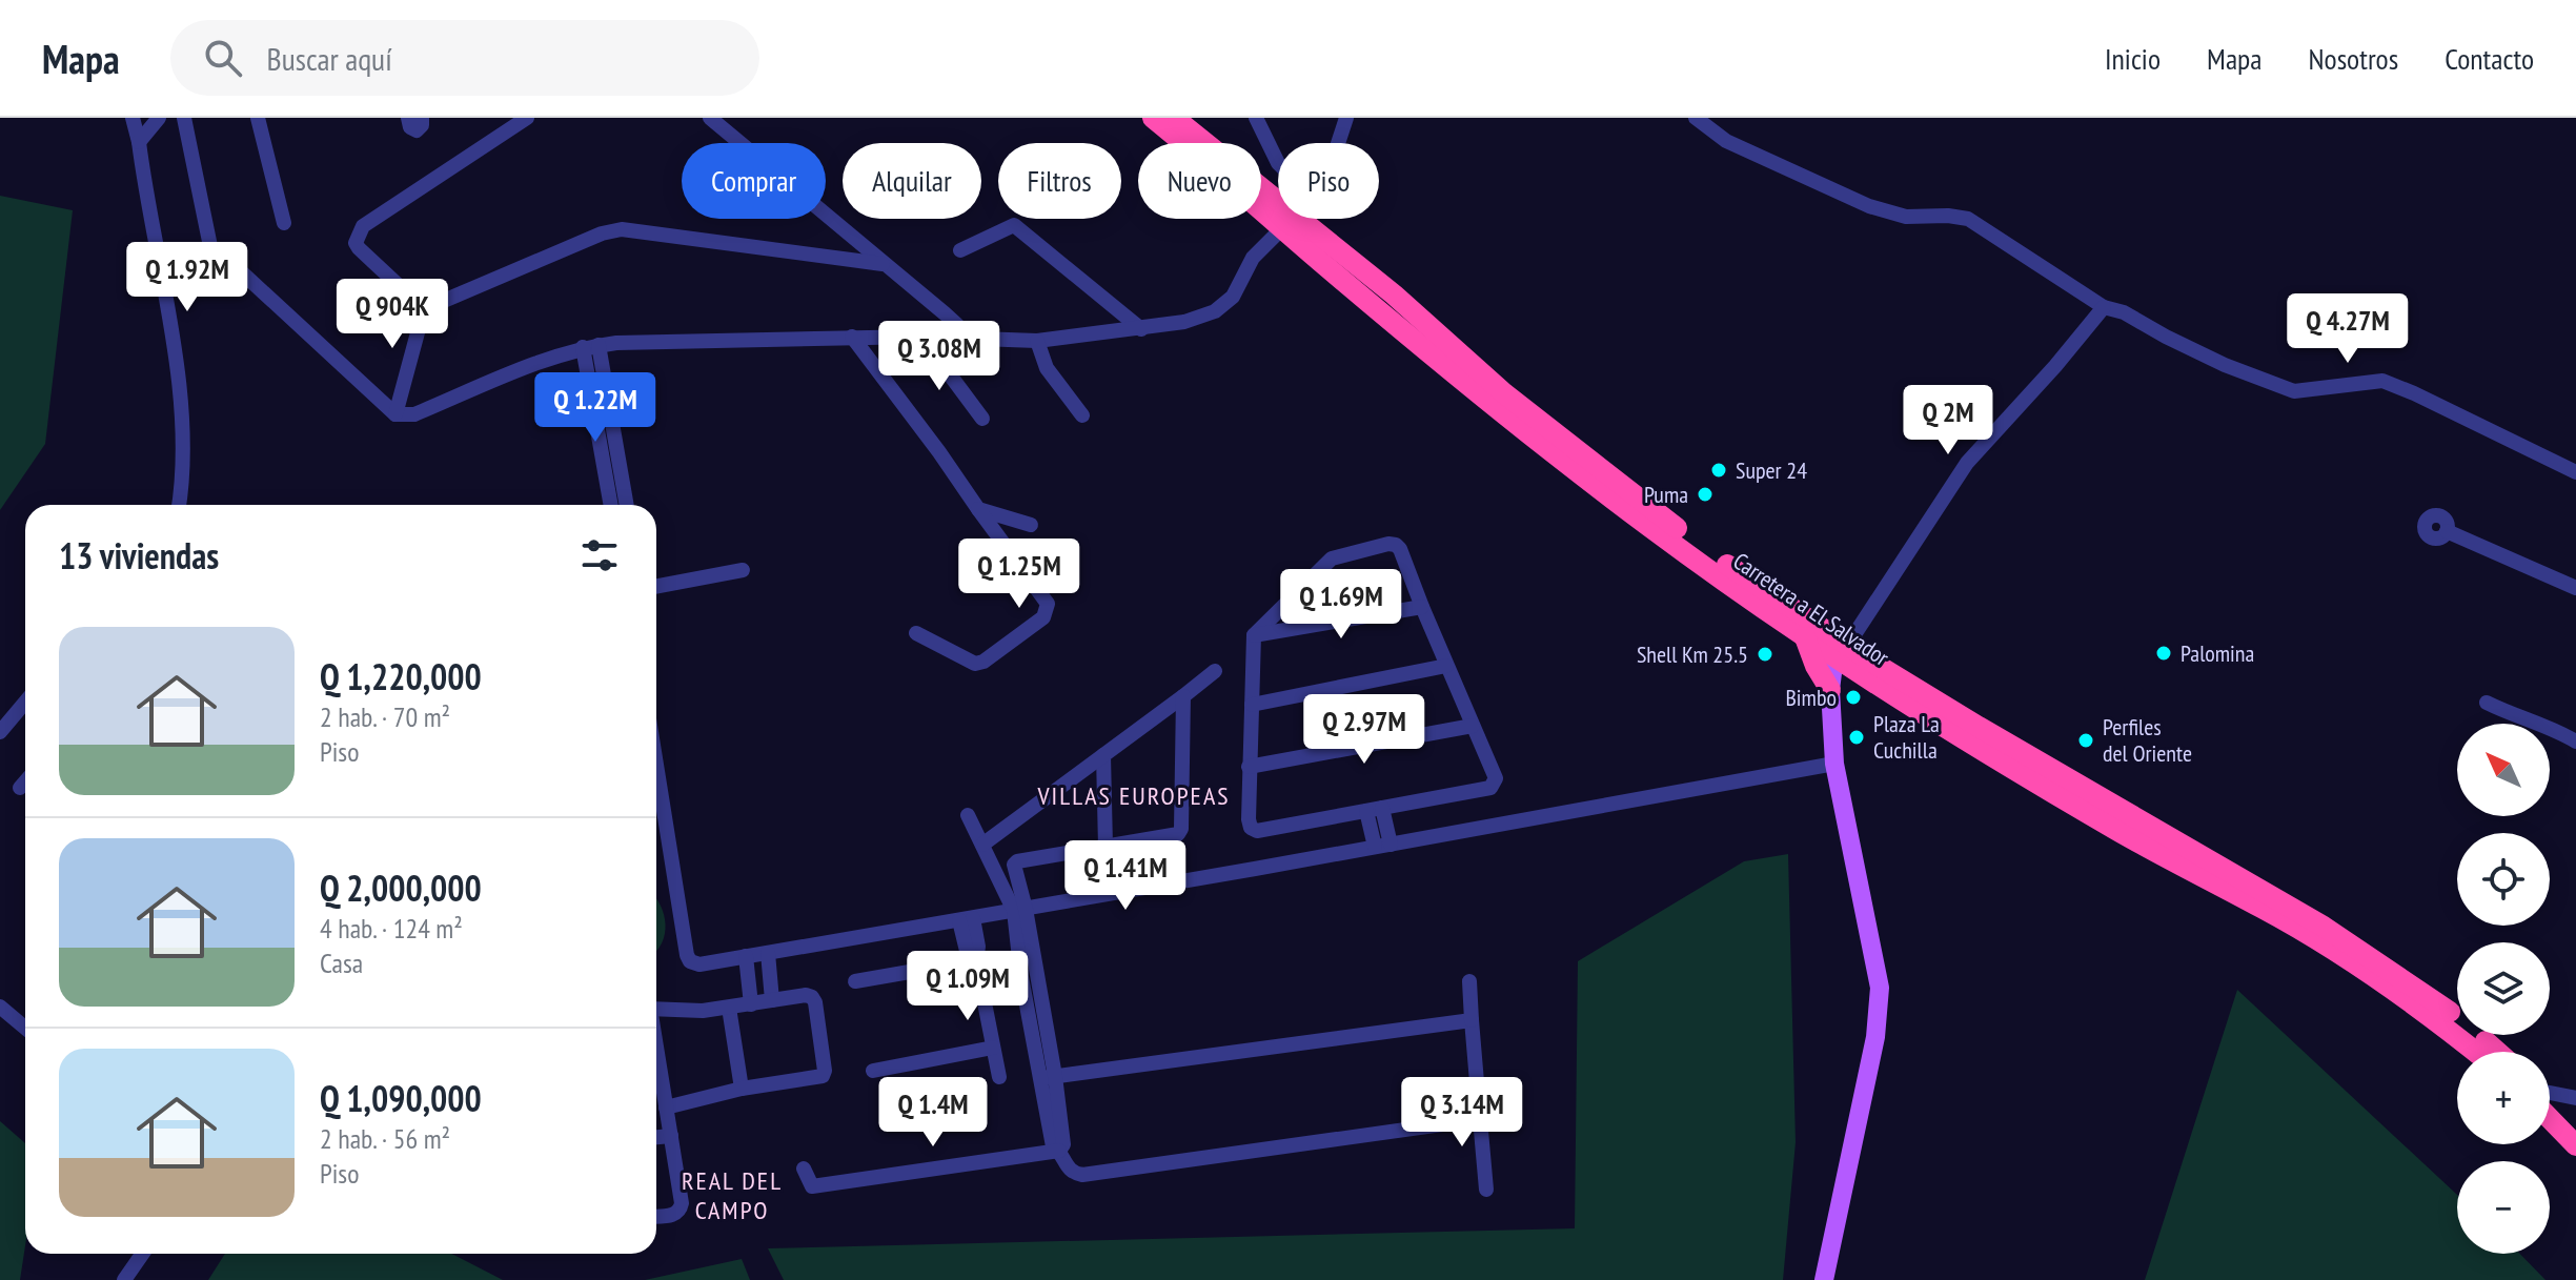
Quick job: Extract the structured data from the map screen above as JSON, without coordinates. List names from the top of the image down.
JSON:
{
  "streets": {
    "highway": ["Carretera a El Salvador"]
  },
  "districts": ["VILLAS EUROPEAS", "REAL DEL CAMPO"],
  "places": [
    "Super 24",
    "Puma",
    "Palomina",
    "Shell Km 25.5",
    "Bimbo",
    "Plaza La Cuchilla",
    "Perfiles del Oriente"
  ],
  "north": "top left",
  "page": {
    "header": "Mapa",
    "search": "Buscar aquí",
    "nav": [
      "Inicio",
      "Mapa",
      "Nosotros",
      "Contacto"
    ],
    "chip": [
      "Comprar",
      "Alquilar",
      "Filtros",
      "Nuevo",
      "Piso"
    ],
    "price": [
      "Q 1.92M",
      "Q 904K",
      "Q 4.27M",
      "Q 3.08M",
      "Q 1.22M",
      "Q 2M",
      "Q 1.25M",
      "Q 1.69M",
      "Q 2.97M",
      "Q 1.41M",
      "Q 1.09M",
      "Q 1.4M",
      "Q 3.14M"
    ],
    "heading": "13 viviendas",
    "list": [
      {
        "name": "Q 1,220,000",
        "note": "2 hab. · 70 m² · Piso"
      },
      {
        "name": "Q 2,000,000",
        "note": "4 hab. · 124 m² · Casa"
      },
      {
        "name": "Q 1,090,000",
        "note": "2 hab. · 56 m² · Piso"
      }
    ],
    "map_buttons": ["+", "−"]
  }
}
